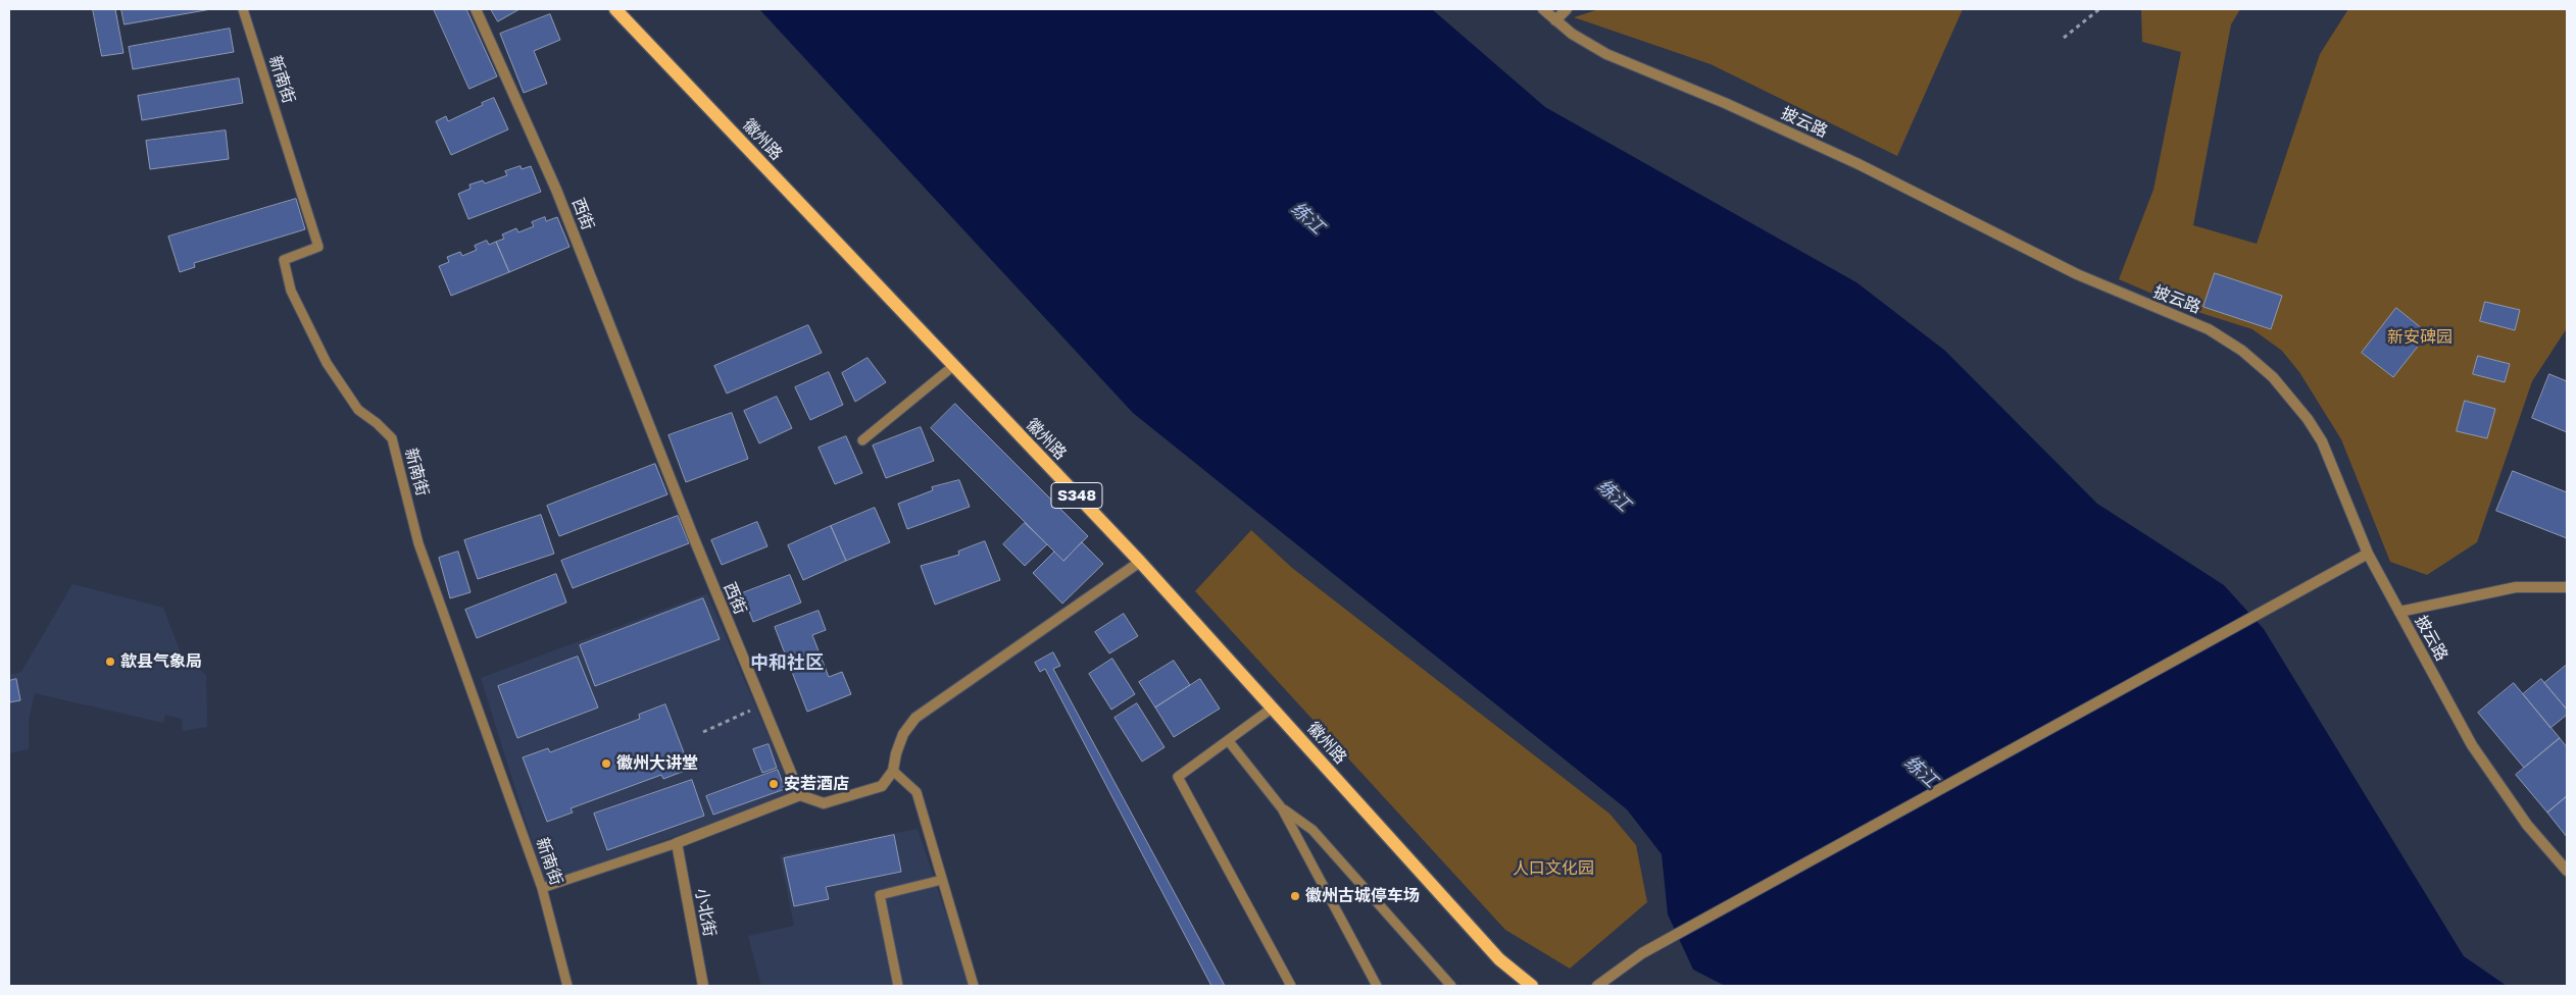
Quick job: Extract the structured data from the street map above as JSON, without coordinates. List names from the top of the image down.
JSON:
{
  "streets": {
    "main road": ["徽州路", "S348"],
    "street": ["披云路", "西街", "小北街"],
    "lane": ["新南街"]
  },
  "districts": ["中和社区"],
  "water": ["练江"],
  "parks": ["新安碑园", "人口文化园"],
  "places": [
    "歙县气象局",
    "徽州大讲堂",
    "安若酒店",
    "徽州古城停车场"
  ]
}
